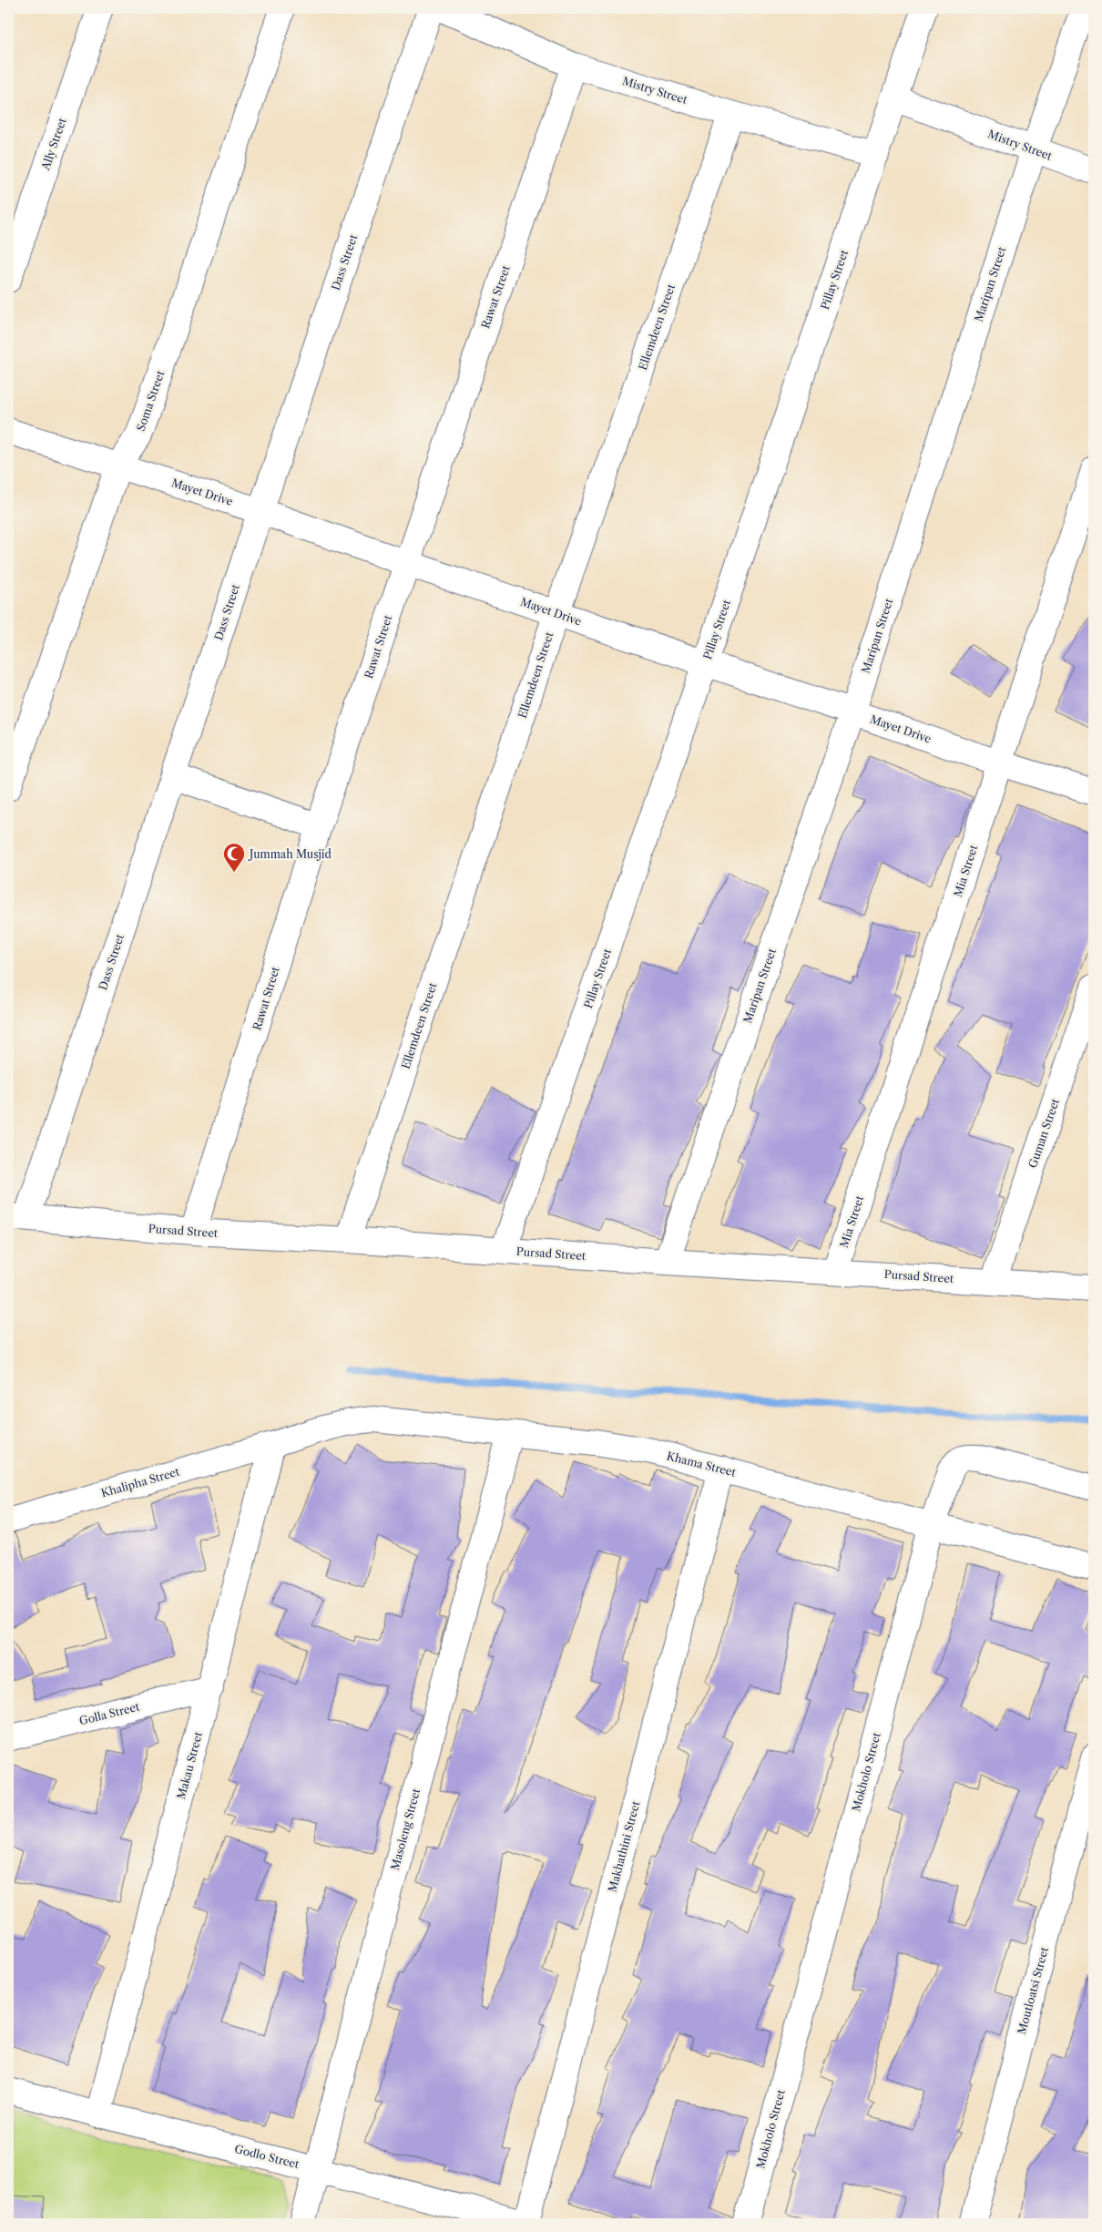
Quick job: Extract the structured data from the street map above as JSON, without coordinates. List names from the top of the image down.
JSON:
{
  "streets": {
    "street": [
      "Mistry Street",
      "Ally Street",
      "Dass Street",
      "Pillay Street",
      "Maripan Street",
      "Rawat Street",
      "Ellemdeen Street",
      "Soma Street",
      "Mayet Drive",
      "Mia Street",
      "Guman Street",
      "Pursad Street",
      "Khama Street",
      "Khalipha Street",
      "Golla Street",
      "Makau Street",
      "Mokholo Street",
      "Masoleng Street",
      "Makhathini Street",
      "Moutloatsi Street",
      "Godlo Street"
    ]
  },
  "crossings": [
    ["Mistry Street", "Pillay Street"],
    ["Mistry Street", "Maripan Street"],
    ["Mistry Street", "Rawat Street"],
    ["Mistry Street", "Ellemdeen Street"],
    ["Dass Street", "Mayet Drive"],
    ["Dass Street", "Pursad Street"],
    ["Pillay Street", "Mayet Drive"],
    ["Pillay Street", "Pursad Street"],
    ["Maripan Street", "Mayet Drive"],
    ["Maripan Street", "Pursad Street"],
    ["Rawat Street", "Mayet Drive"],
    ["Rawat Street", "Pursad Street"],
    ["Ellemdeen Street", "Mayet Drive"],
    ["Ellemdeen Street", "Pursad Street"],
    ["Soma Street", "Mayet Drive"],
    ["Mayet Drive", "Mia Street"],
    ["Mia Street", "Pursad Street"],
    ["Guman Street", "Pursad Street"],
    ["Khama Street", "Khalipha Street"],
    ["Khama Street", "Makau Street"],
    ["Khama Street", "Mokholo Street"],
    ["Khama Street", "Masoleng Street"],
    ["Khama Street", "Makhathini Street"],
    ["Khalipha Street", "Makau Street"],
    ["Golla Street", "Makau Street"],
    ["Makau Street", "Godlo Street"],
    ["Masoleng Street", "Godlo Street"],
    ["Makhathini Street", "Godlo Street"]
  ],
  "places": {
    "mosque": ["Jummah Musjid"]
  }
}
